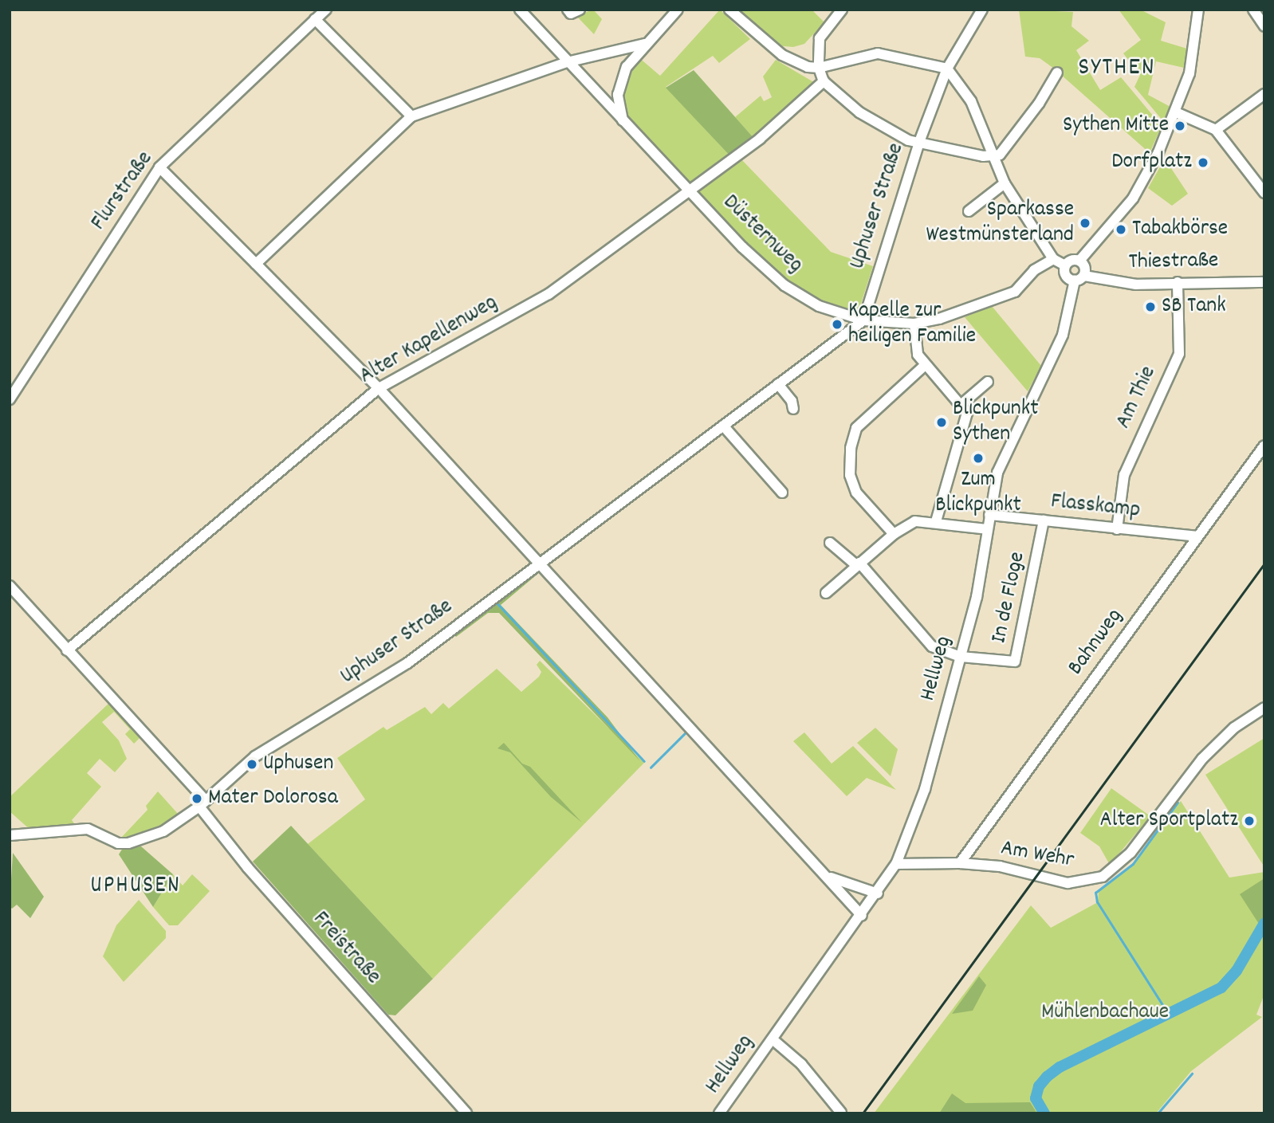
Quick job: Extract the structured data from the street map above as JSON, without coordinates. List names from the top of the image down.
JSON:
{
  "streets": {
    "street": [
      "Flurstraße",
      "Uphuser Straße",
      "Düsternweg",
      "Thiestraße",
      "Alter Kapellenweg",
      "Am Thie",
      "Flasskamp",
      "In de Floge",
      "Bahnweg",
      "Hellweg",
      "Am Wehr",
      "Freistraße"
    ]
  },
  "crossings": [
    ["Uphuser Straße", "Düsternweg"],
    ["Uphuser Straße", "Freistraße"],
    ["Düsternweg", "Alter Kapellenweg"],
    ["Thiestraße", "Am Thie"],
    ["Thiestraße", "Hellweg"],
    ["Alter Kapellenweg", "Freistraße"],
    ["Am Thie", "Flasskamp"],
    ["Flasskamp", "In de Floge"],
    ["Flasskamp", "Bahnweg"],
    ["Flasskamp", "Hellweg"],
    ["In de Floge", "Hellweg"],
    ["Bahnweg", "Am Wehr"],
    ["Hellweg", "Am Wehr"]
  ],
  "districts": ["SYTHEN", "UPHUSEN"],
  "parks": ["Mühlenbachaue"],
  "places": [
    "Sythen Mitte",
    "Dorfplatz",
    "Sparkasse Westmünsterland",
    "Tabakbörse",
    "SB Tank",
    "Kapelle zur heiligen Familie",
    "Blickpunkt Sythen",
    "Zum Blickpunkt",
    "Uphusen",
    "Mater Dolorosa",
    "Alter Sportplatz"
  ]
}
